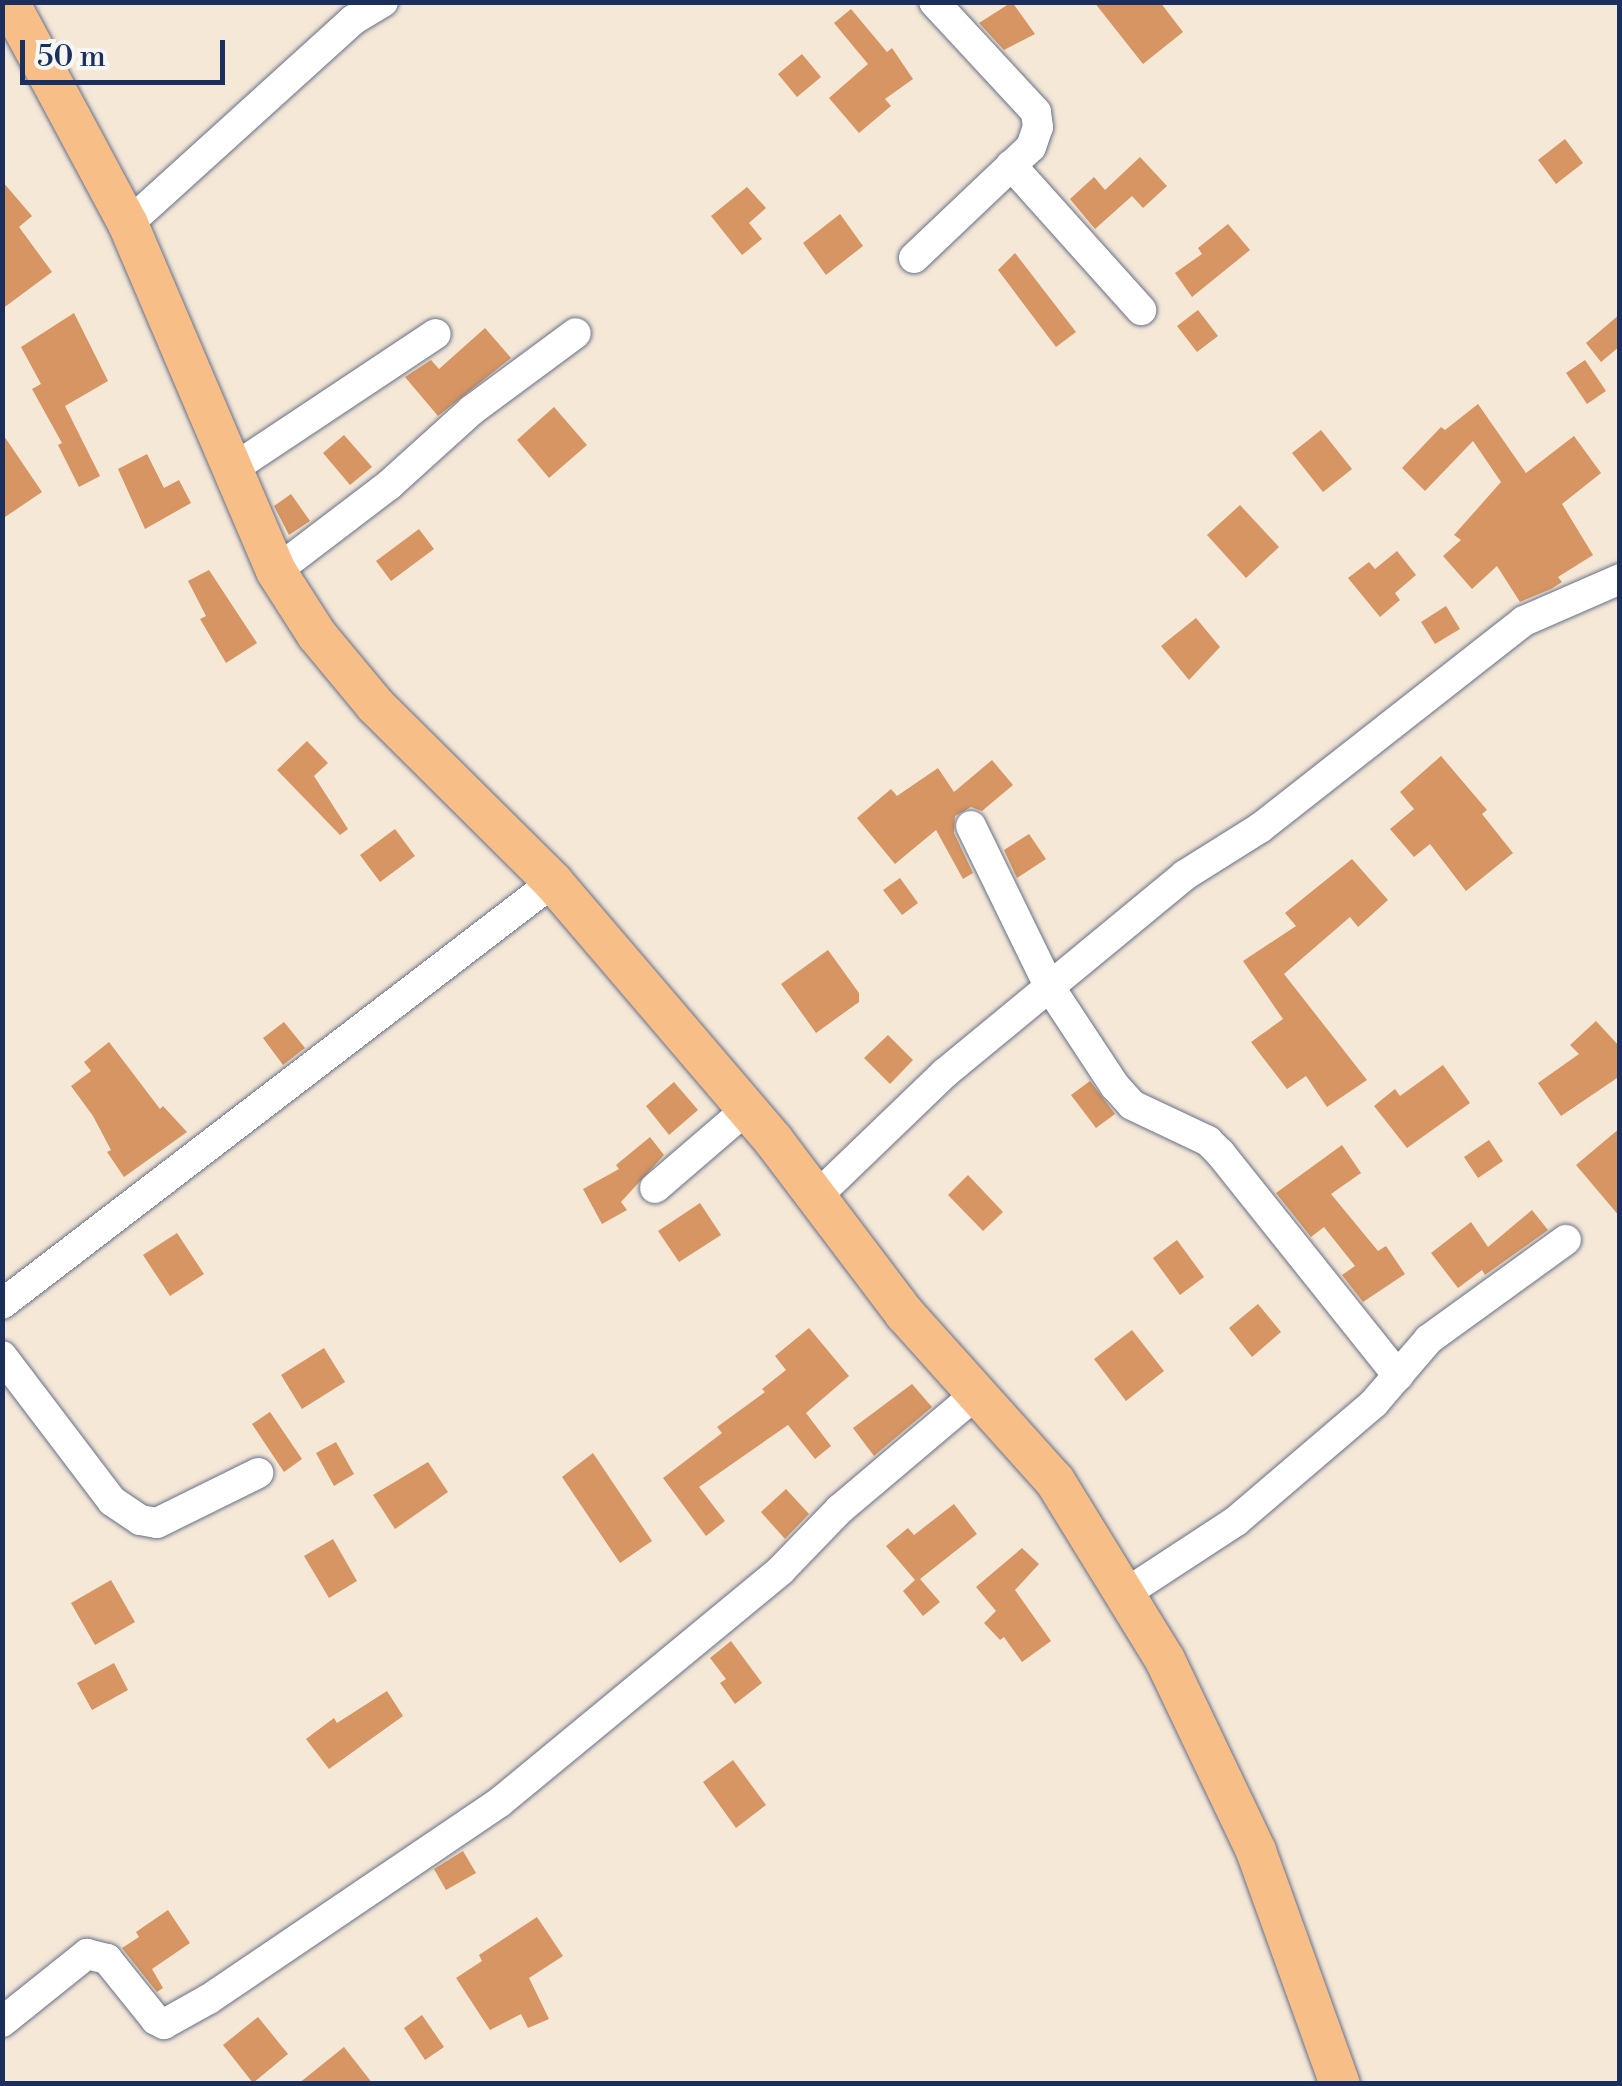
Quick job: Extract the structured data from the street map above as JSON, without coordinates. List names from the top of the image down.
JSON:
{
  "scale_bar": "50 m"
}
